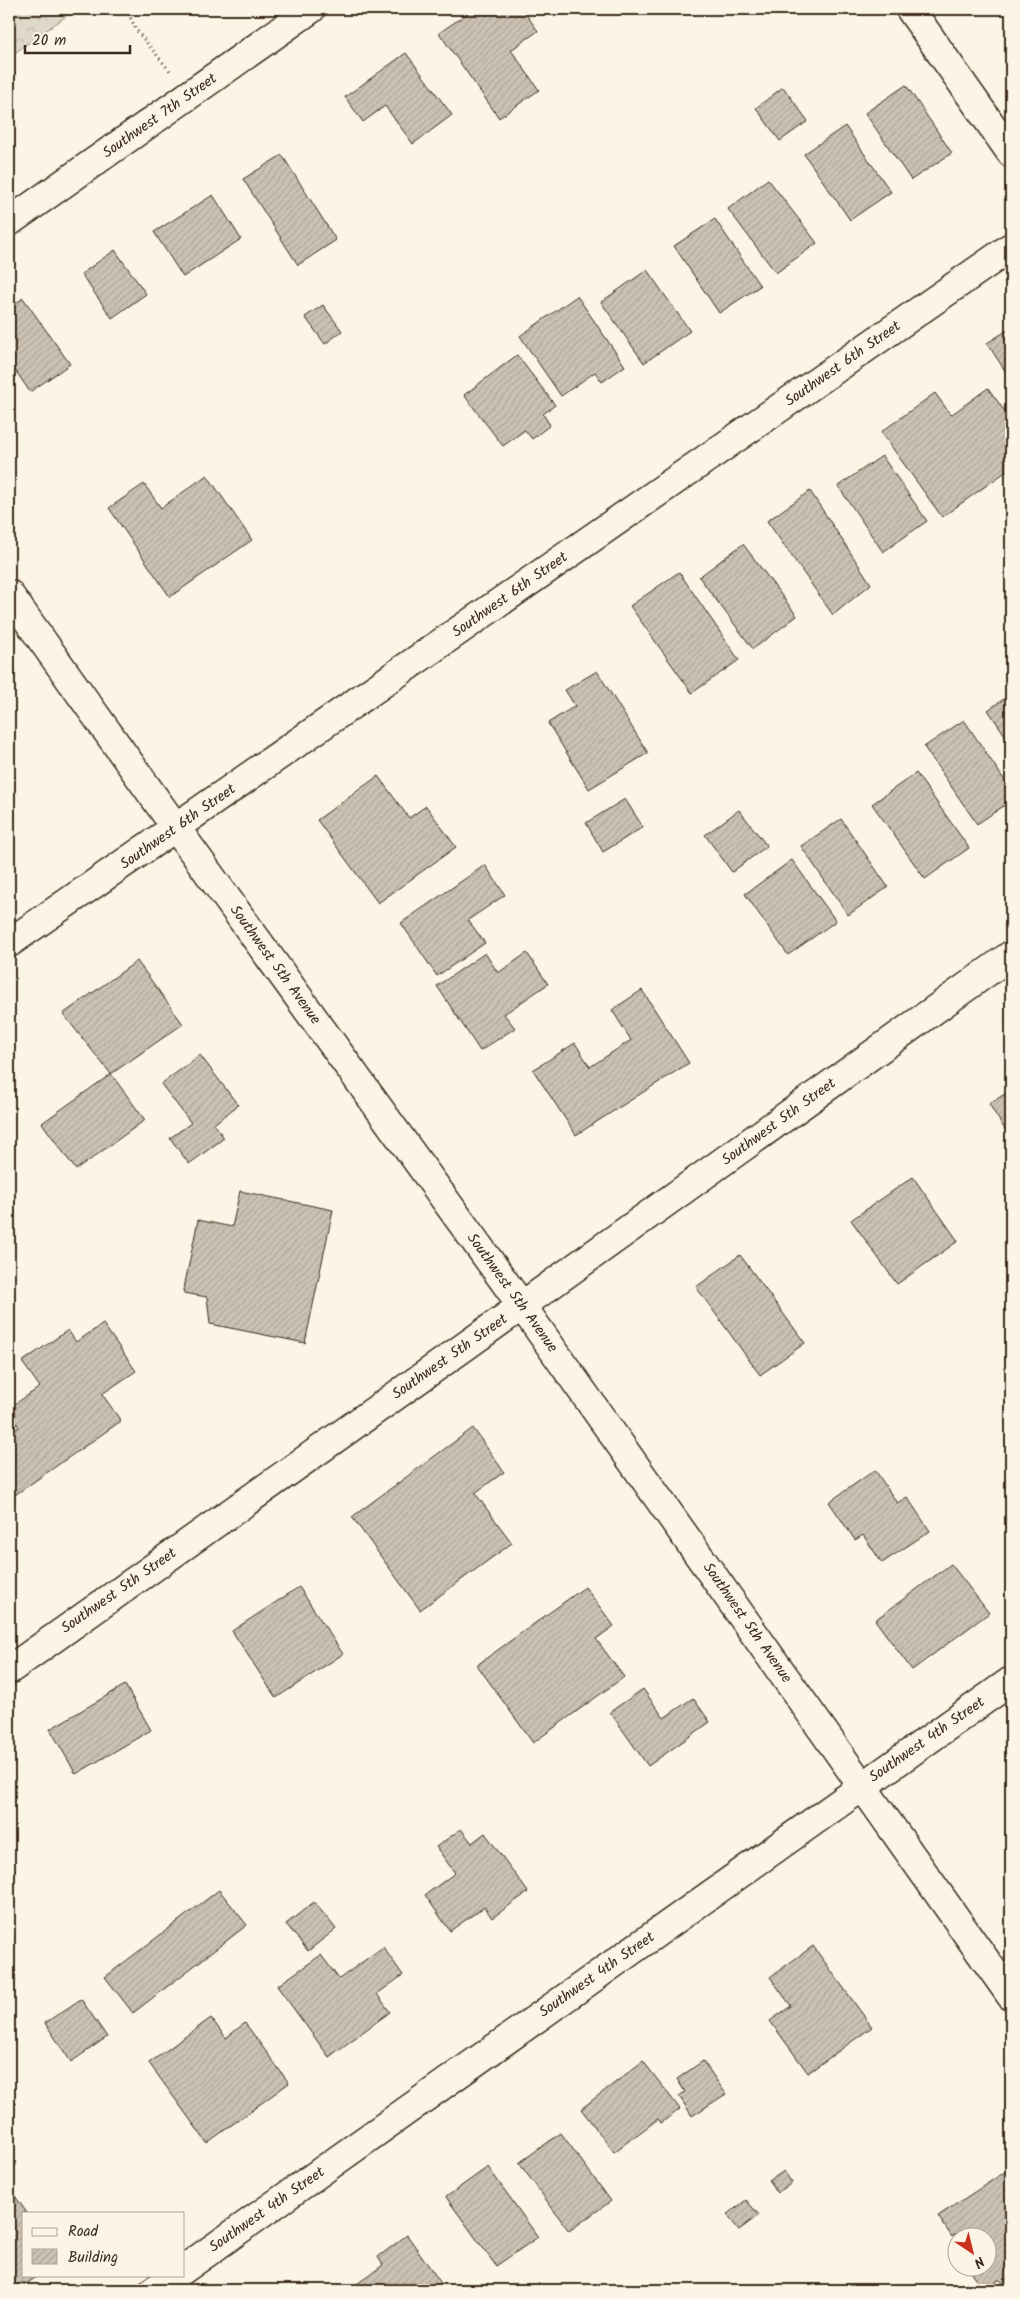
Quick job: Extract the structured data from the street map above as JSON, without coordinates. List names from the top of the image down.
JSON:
{
  "streets": {
    "street": [
      "Southwest 7th Street",
      "Southwest 6th Street",
      "Southwest 5th Avenue",
      "Southwest 5th Street",
      "Southwest 4th Street"
    ]
  },
  "crossings": [
    ["Southwest 6th Street", "Southwest 5th Avenue"],
    ["Southwest 5th Avenue", "Southwest 5th Street"],
    ["Southwest 5th Avenue", "Southwest 4th Street"]
  ],
  "legend": ["Road", "Building"],
  "scale_bar": "20 m",
  "north": "bottom right"
}
